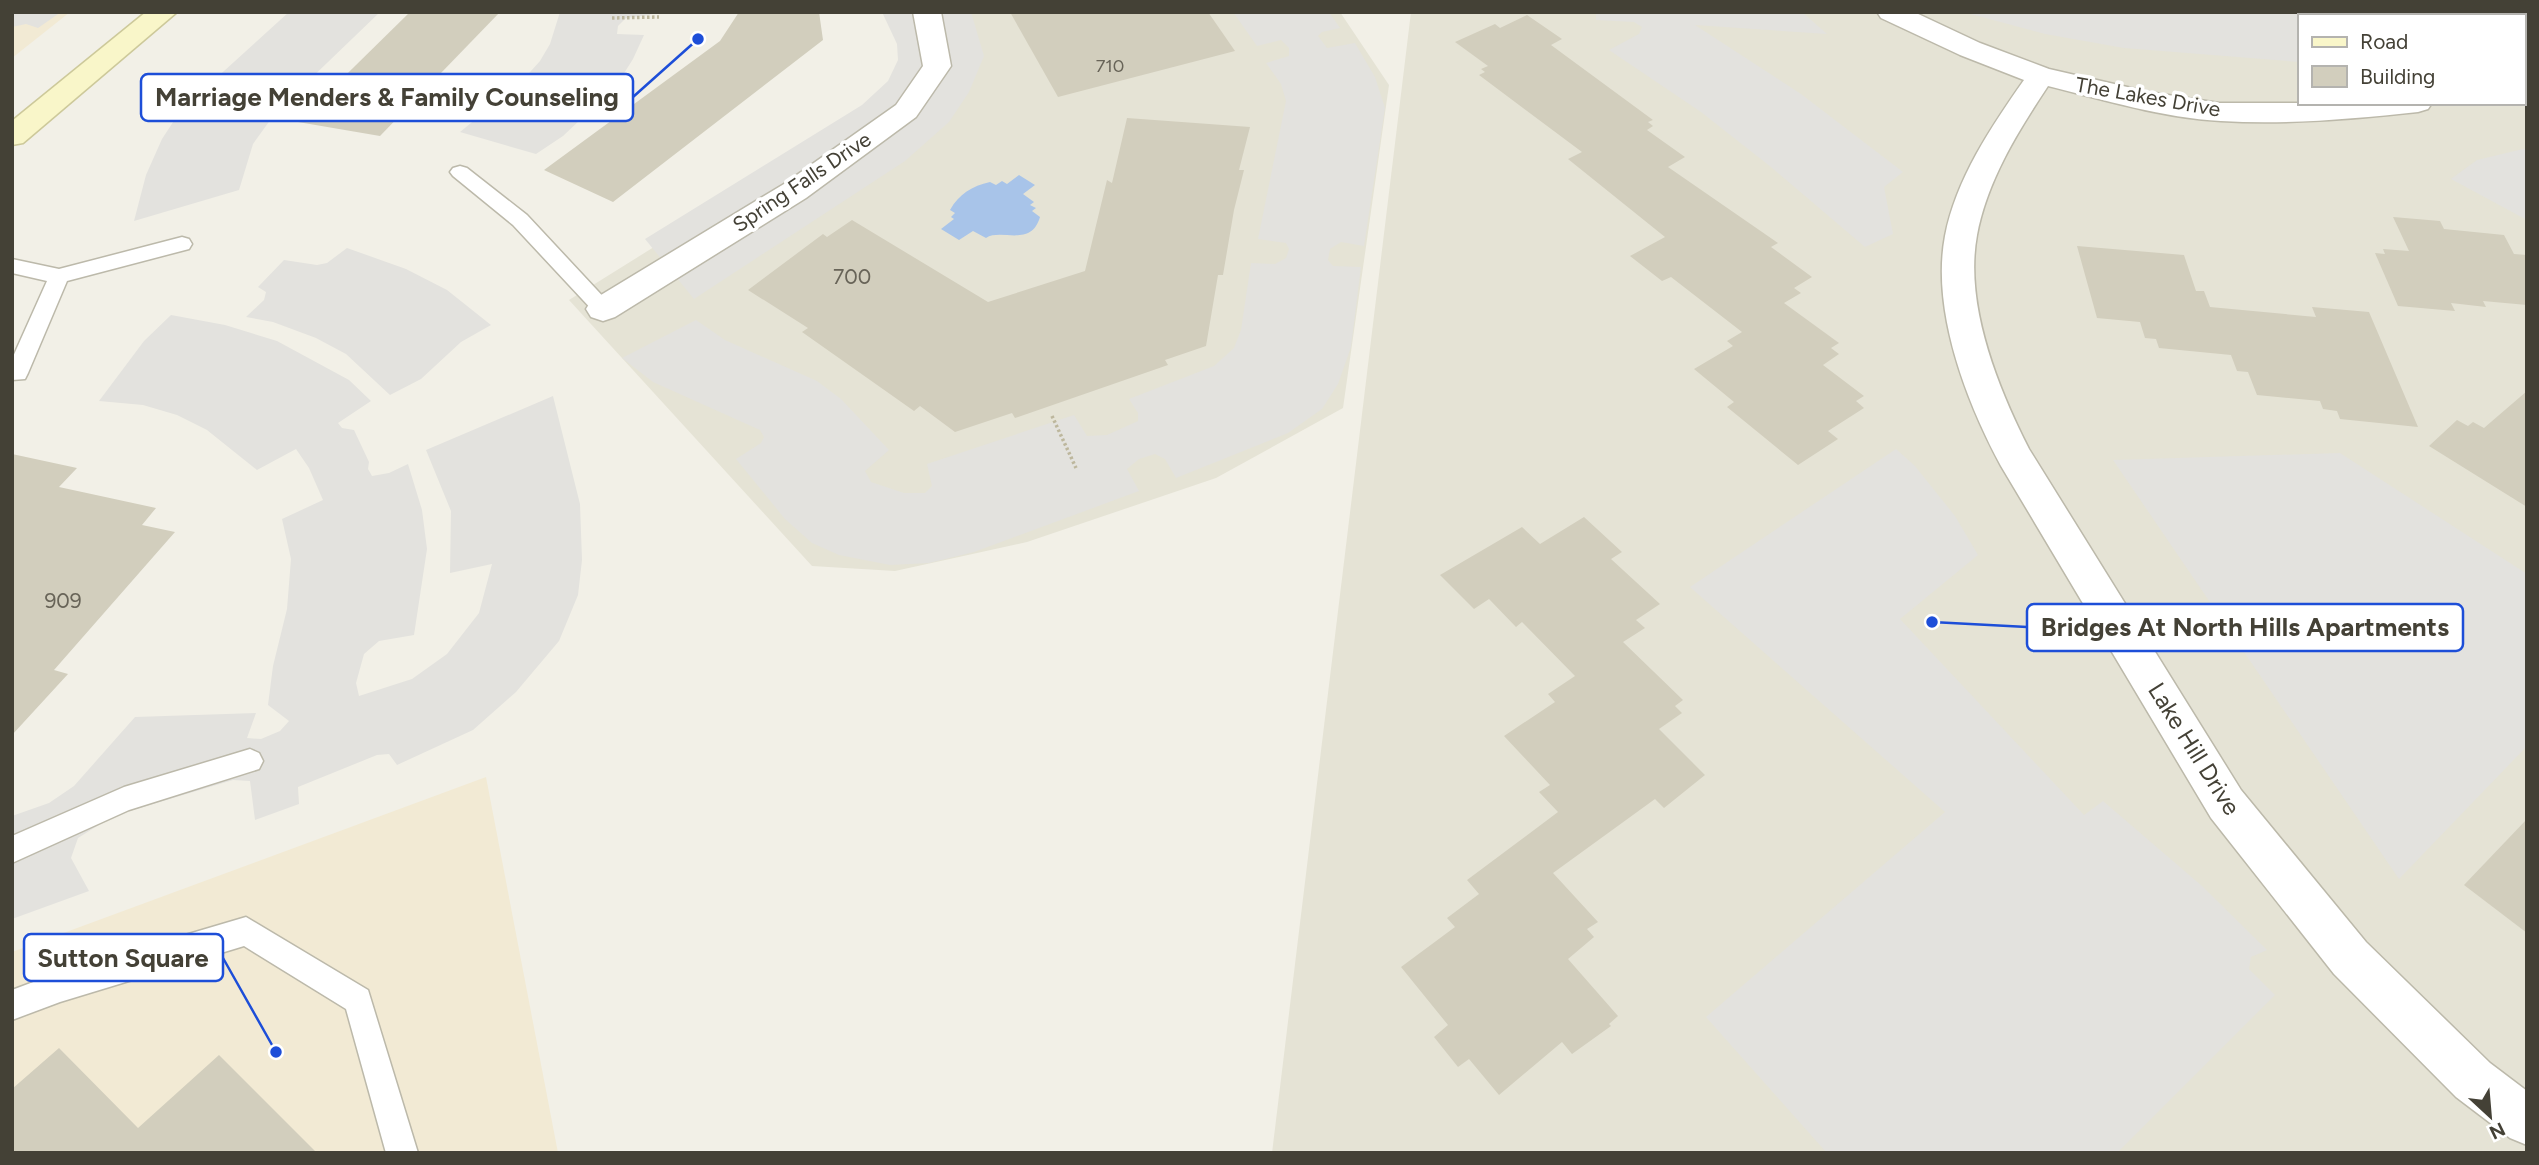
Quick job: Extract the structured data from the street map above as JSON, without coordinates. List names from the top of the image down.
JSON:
{
  "streets": {
    "street": ["The Lakes Drive", "Spring Falls Drive", "Lake Hill Drive"]
  },
  "crossings": [
    ["The Lakes Drive", "Lake Hill Drive"]
  ],
  "places": ["Marriage Menders & Family Counseling", "Bridges At North Hills Apartments", "Sutton Square"],
  "house_numbers": ["710", "700", "909"],
  "legend": ["Road", "Building"],
  "north": "bottom right"
}
